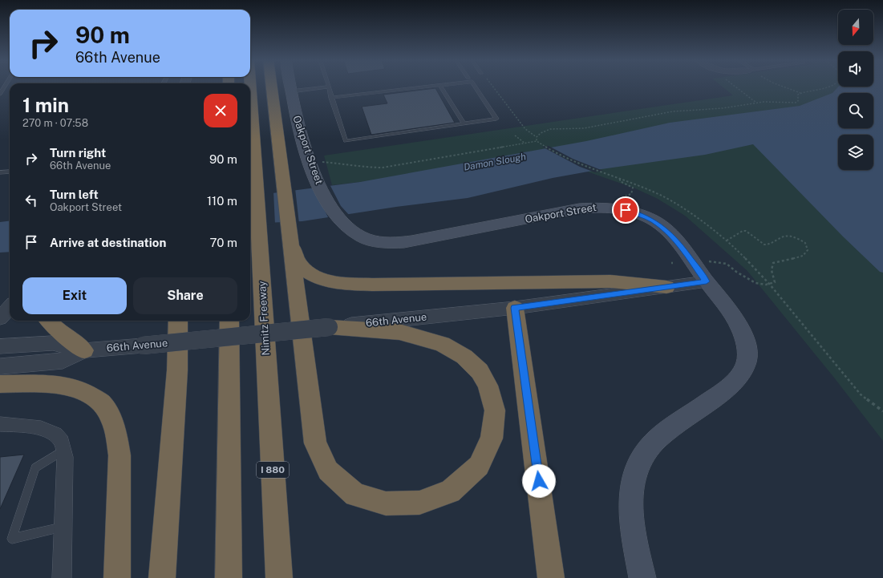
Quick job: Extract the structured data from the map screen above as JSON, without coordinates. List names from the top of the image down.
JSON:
{
  "streets": {
    "highway": ["Nimitz Freeway", "I 880"],
    "main road": ["Oakport Street"],
    "street": ["66th Avenue"]
  },
  "crossings": [
    ["Oakport Street", "66th Avenue"]
  ],
  "water": ["Damon Slough"],
  "north": "bottom",
  "page": {
    "turn": ["90 m", "66th Avenue"],
    "heading": ["1 min", "270 m · 07:58"],
    "list": [
      {
        "name": "Turn right",
        "note": "66th Avenue",
        "value": "90 m"
      },
      {
        "name": "Turn left",
        "note": "Oakport Street",
        "value": "110 m"
      },
      {
        "name": "Arrive at destination",
        "value": "70 m"
      }
    ],
    "buttons": ["Exit", "Share"]
  }
}
